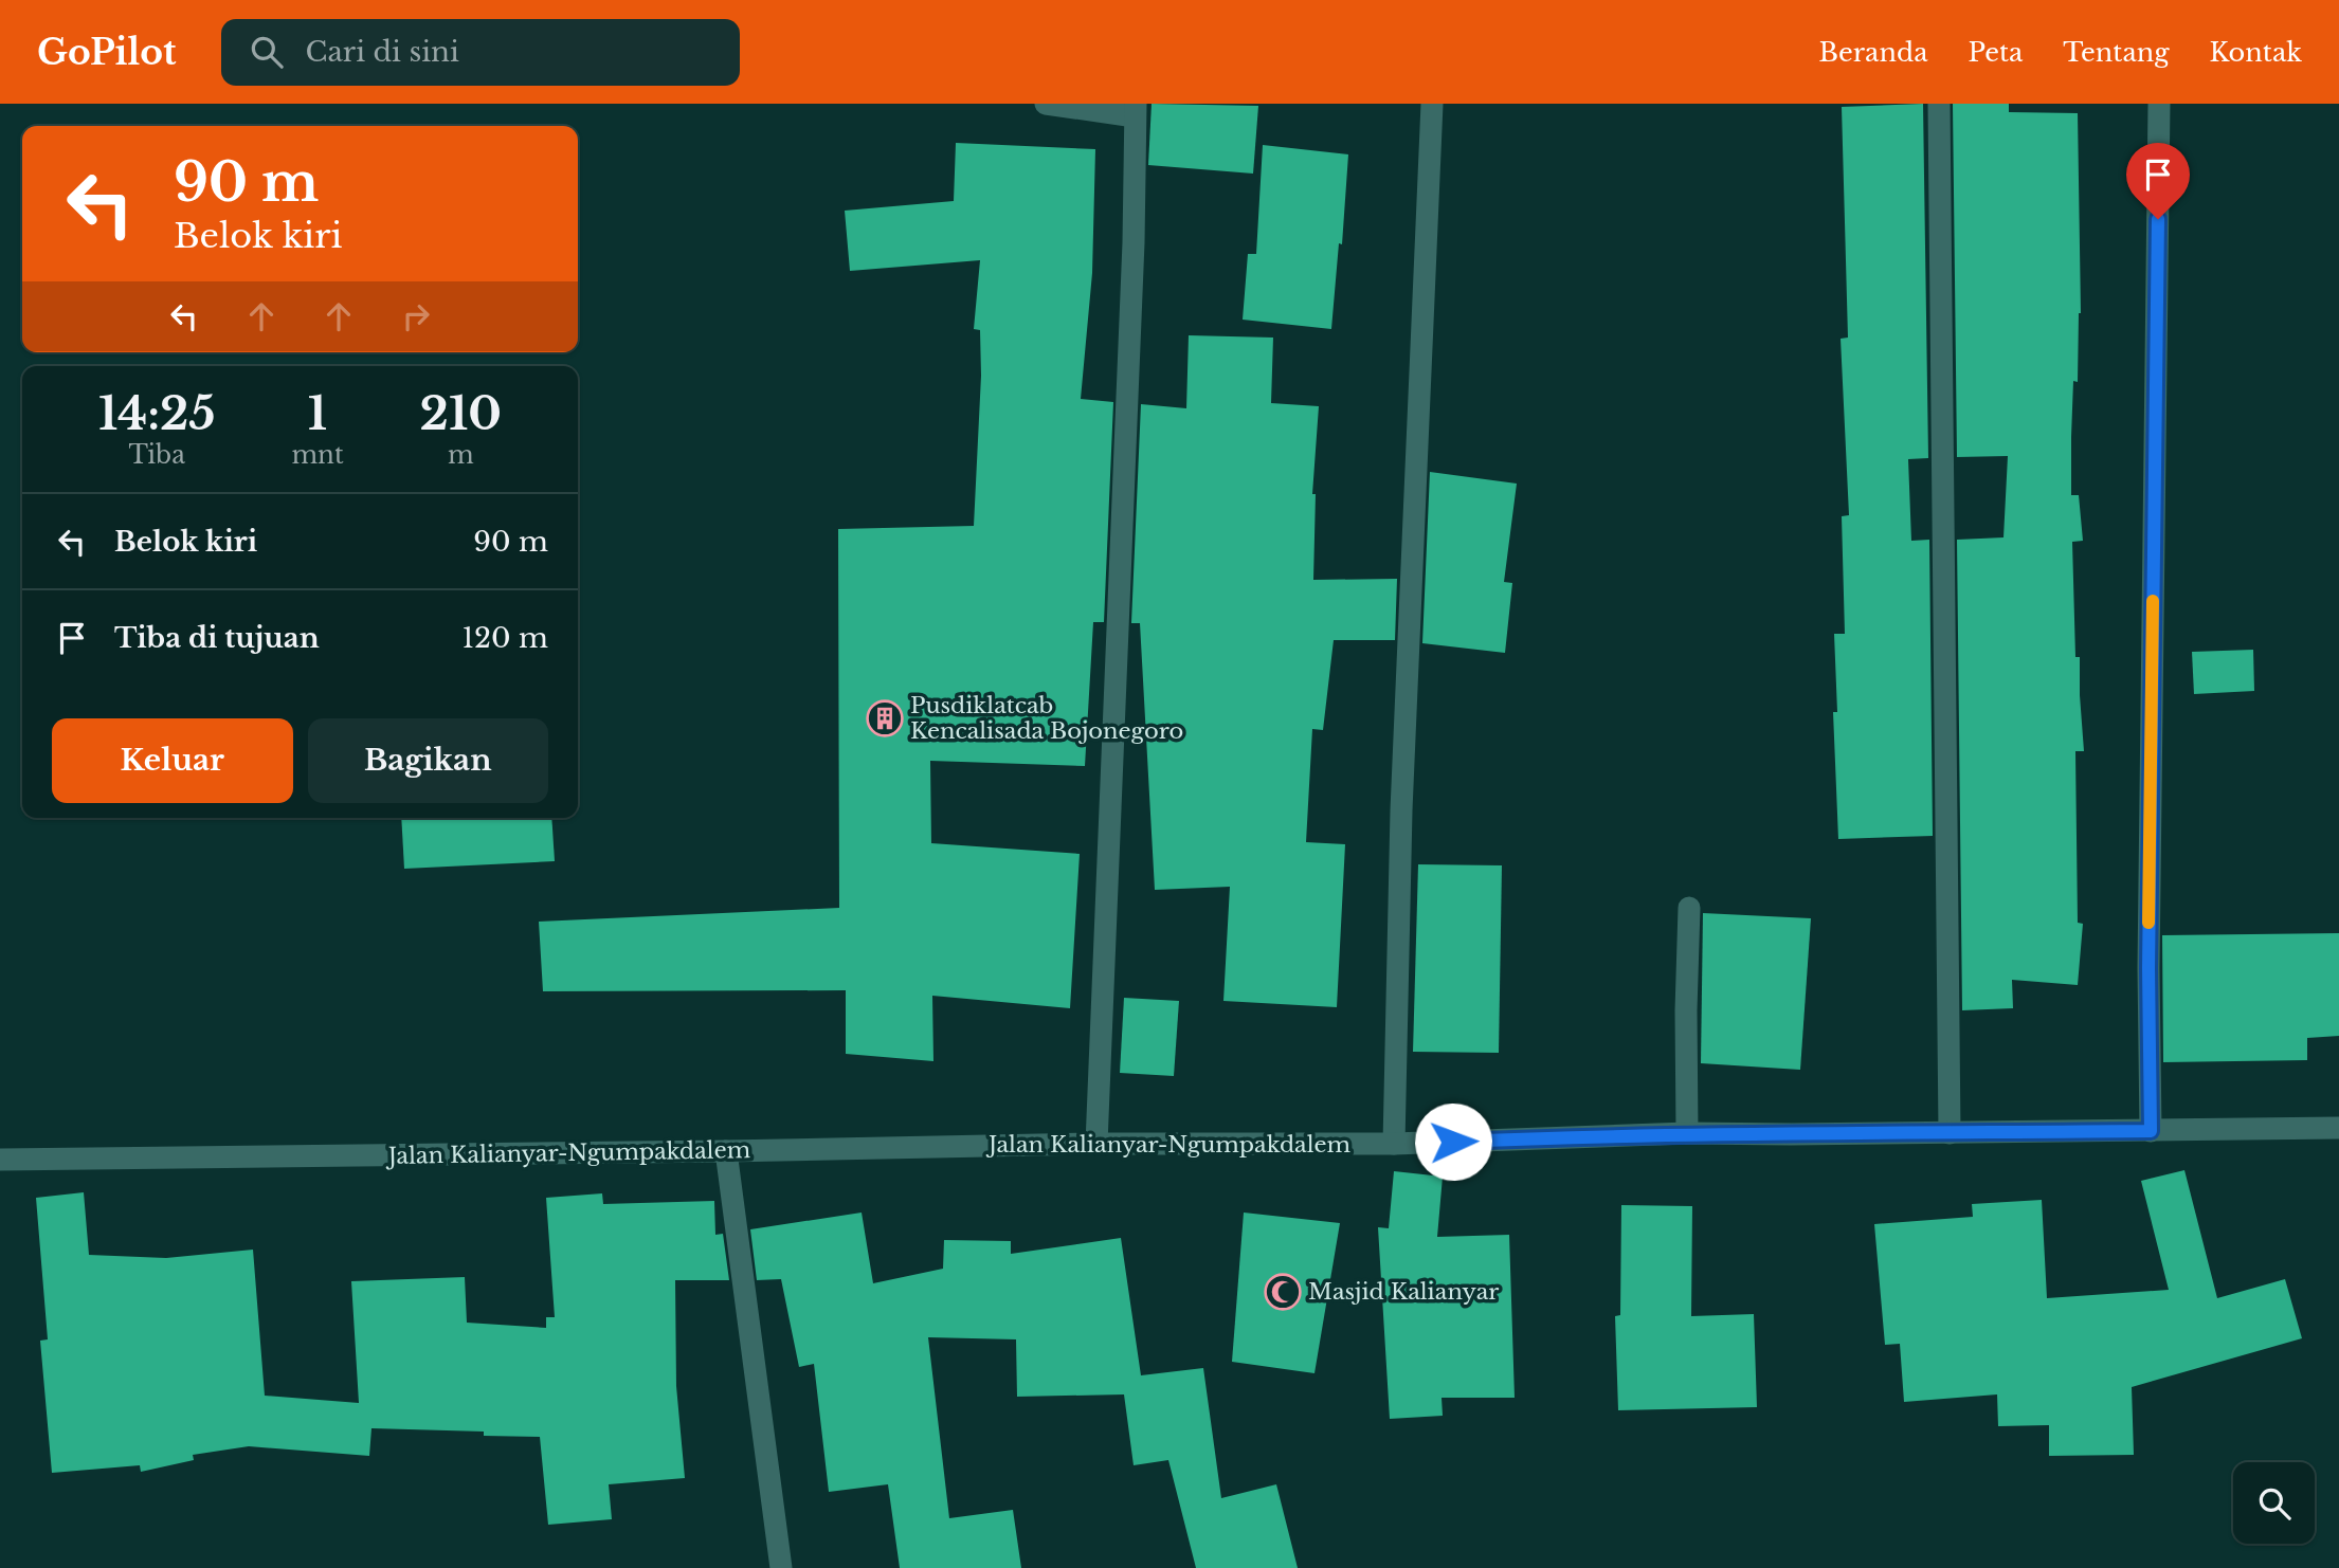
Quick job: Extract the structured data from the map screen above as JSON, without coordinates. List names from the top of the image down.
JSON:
{
  "streets": {
    "street": ["Jalan Kalianyar-Ngumpakdalem"]
  },
  "places": {
    "building": ["Pusdiklatcab Kencalisada Bojonegoro"],
    "mosque": ["Masjid Kalianyar"]
  },
  "page": {
    "header": "GoPilot",
    "search": "Cari di sini",
    "nav": [
      "Beranda",
      "Peta",
      "Tentang",
      "Kontak"
    ],
    "turn": ["90 m", "Belok kiri"],
    "eta": [
      "14:25",
      "Tiba",
      "1",
      "mnt",
      "210",
      "m"
    ],
    "list": [
      {
        "name": "Belok kiri",
        "value": "90 m"
      },
      {
        "name": "Tiba di tujuan",
        "value": "120 m"
      }
    ],
    "buttons": ["Keluar", "Bagikan"]
  }
}
